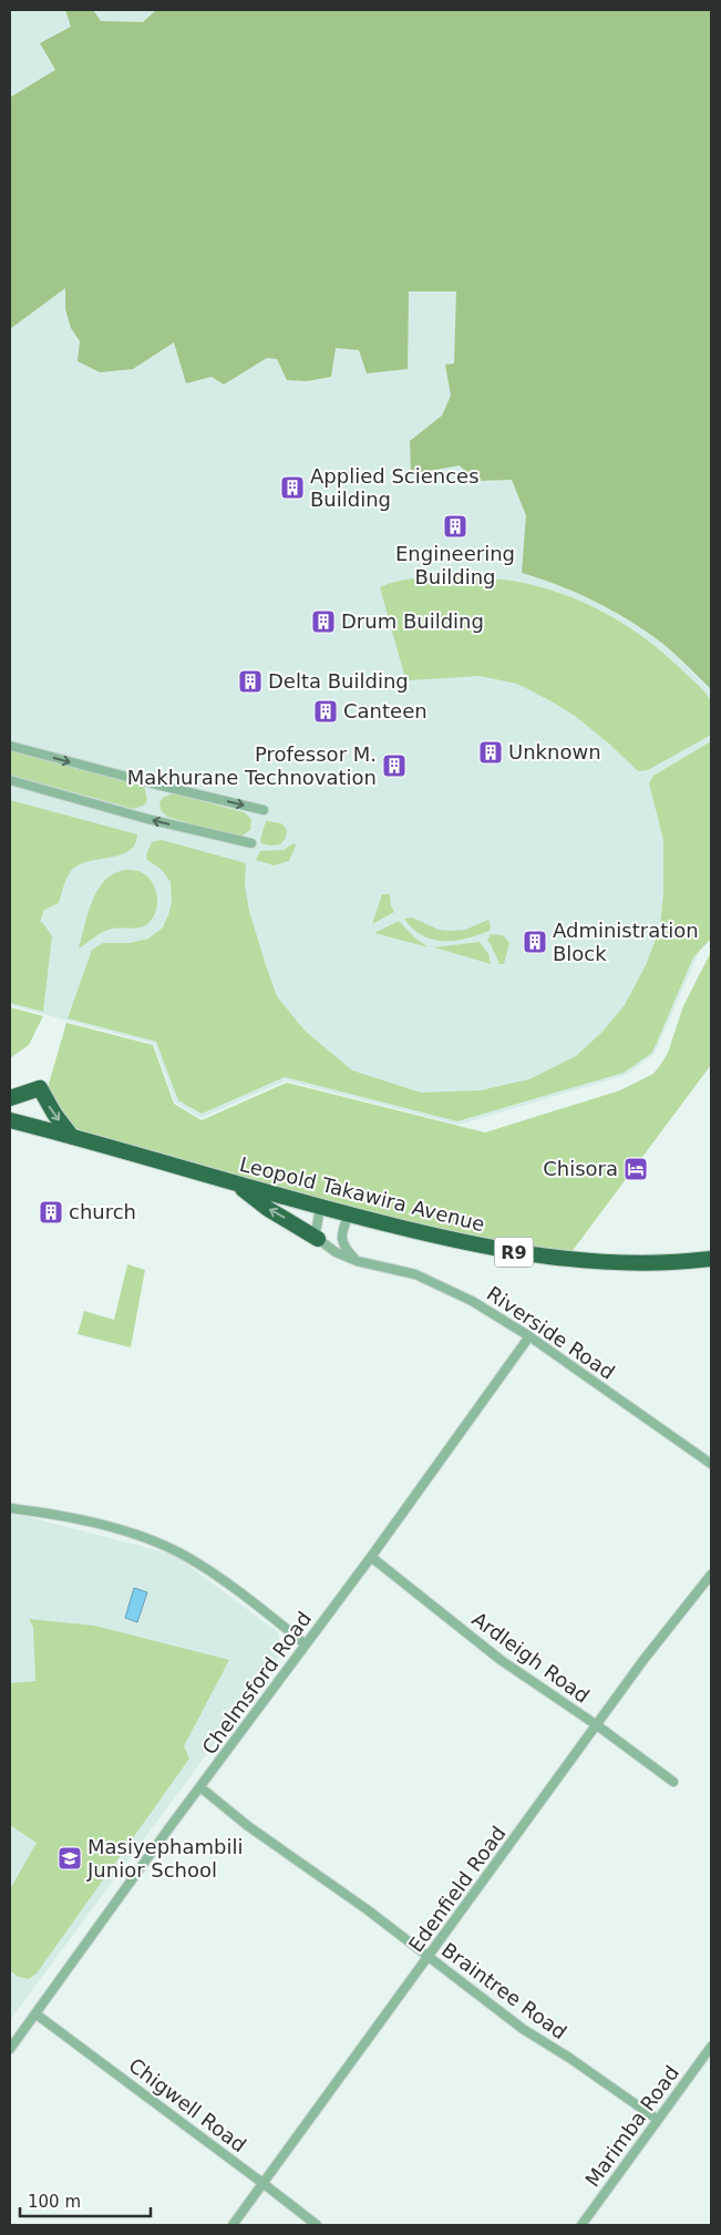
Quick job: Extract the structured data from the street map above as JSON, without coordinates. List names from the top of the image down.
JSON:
{
  "streets": {
    "highway": ["Leopold Takawira Avenue", "R9"],
    "street": [
      "Riverside Road",
      "Ardleigh Road",
      "Chelmsford Road",
      "Edenfield Road",
      "Braintree Road",
      "Chigwell Road",
      "Marimba Road"
    ]
  },
  "crossings": [
    ["Riverside Road", "Chelmsford Road"],
    ["Ardleigh Road", "Chelmsford Road"],
    ["Ardleigh Road", "Edenfield Road"],
    ["Chelmsford Road", "Braintree Road"],
    ["Chelmsford Road", "Chigwell Road"],
    ["Edenfield Road", "Braintree Road"],
    ["Edenfield Road", "Chigwell Road"],
    ["Braintree Road", "Marimba Road"]
  ],
  "places": {
    "building": [
      "Applied Sciences Building",
      "Engineering Building",
      "Drum Building",
      "Delta Building",
      "Canteen",
      "Unknown",
      "Professor M. Makhurane Technovation",
      "Administration Block",
      "church"
    ],
    "hotel": ["Chisora"],
    "school or university": ["Masiyephambili Junior School"]
  },
  "scale_bar": "100 m"
}
